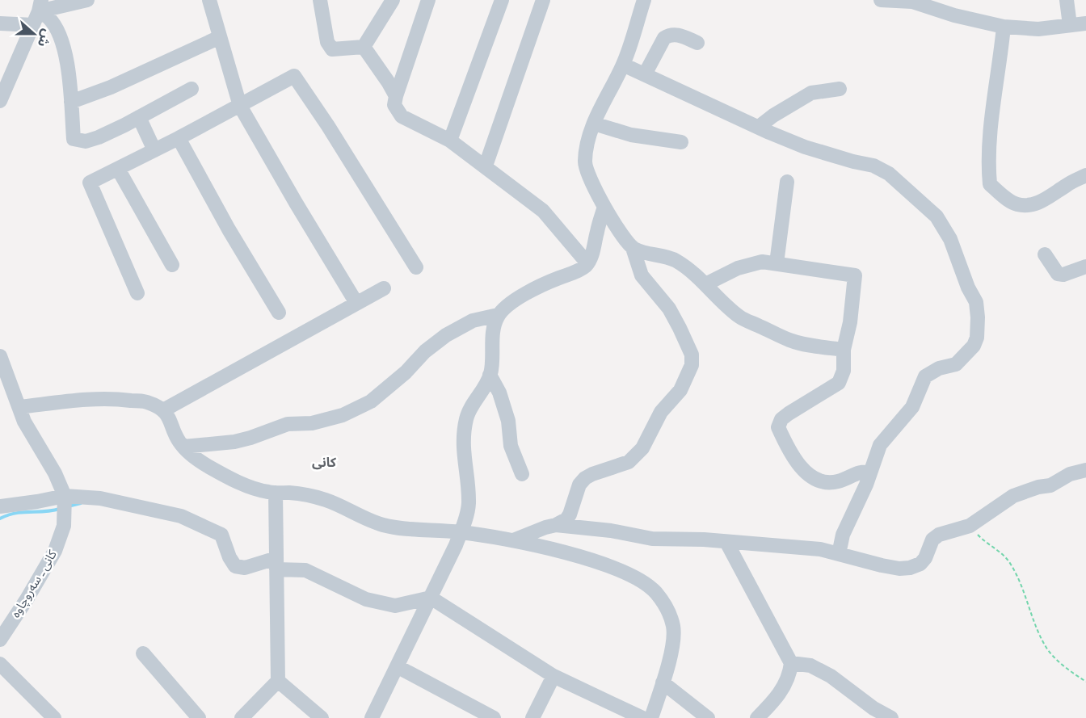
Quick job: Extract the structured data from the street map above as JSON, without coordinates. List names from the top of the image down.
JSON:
{
  "streets": {
    "street": ["کانی ـ سەروچاوە"]
  },
  "districts": ["کانی"],
  "north": "right"
}
